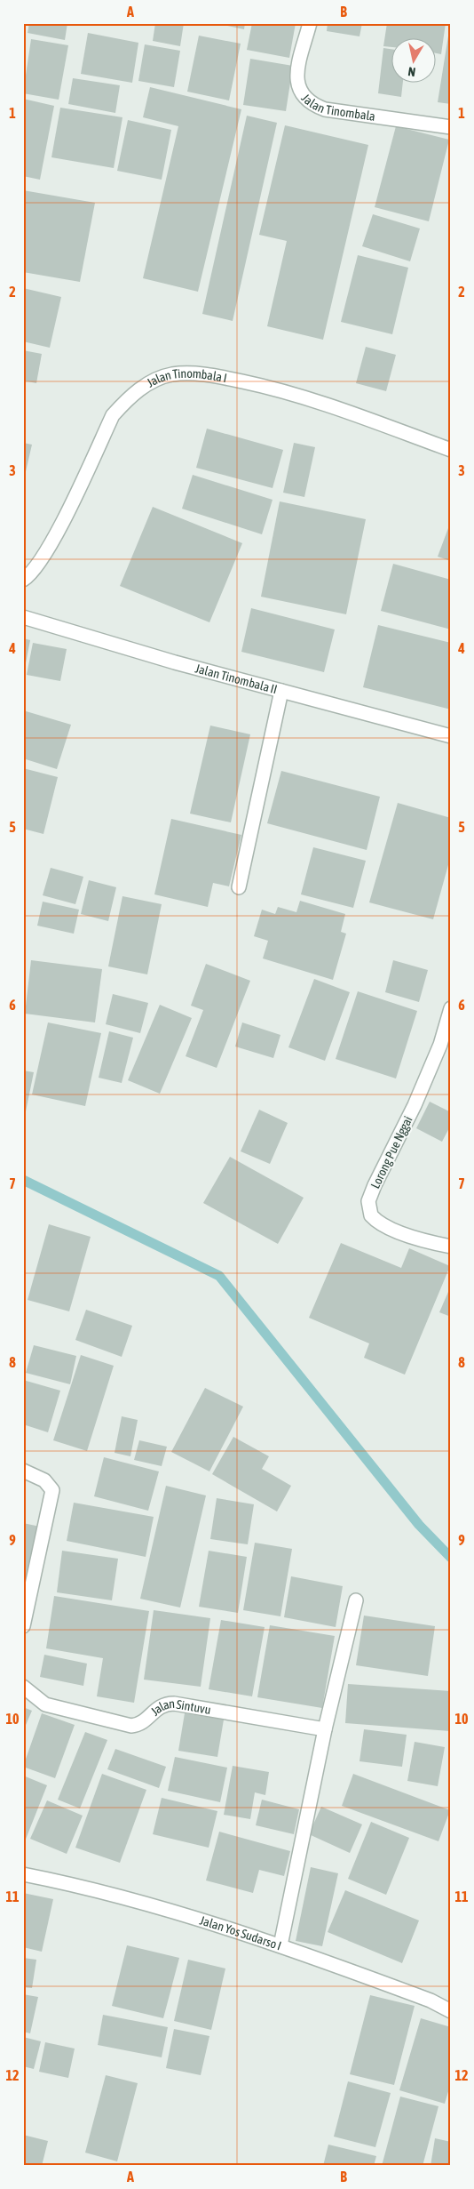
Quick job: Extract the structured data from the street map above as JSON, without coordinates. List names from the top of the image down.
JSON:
{
  "streets": {
    "street": [
      "Jalan Tinombala",
      "Jalan Tinombala I",
      "Jalan Tinombala II",
      "Lorong Pue Nggai",
      "Jalan Sintuvu",
      "Jalan Yos Sudarso I"
    ]
  },
  "north": "bottom",
  "grid": {
    "columns": ["A", "B"],
    "rows": [
      "1",
      "2",
      "3",
      "4",
      "5",
      "6",
      "7",
      "8",
      "9",
      "10",
      "11",
      "12"
    ]
  }
}
